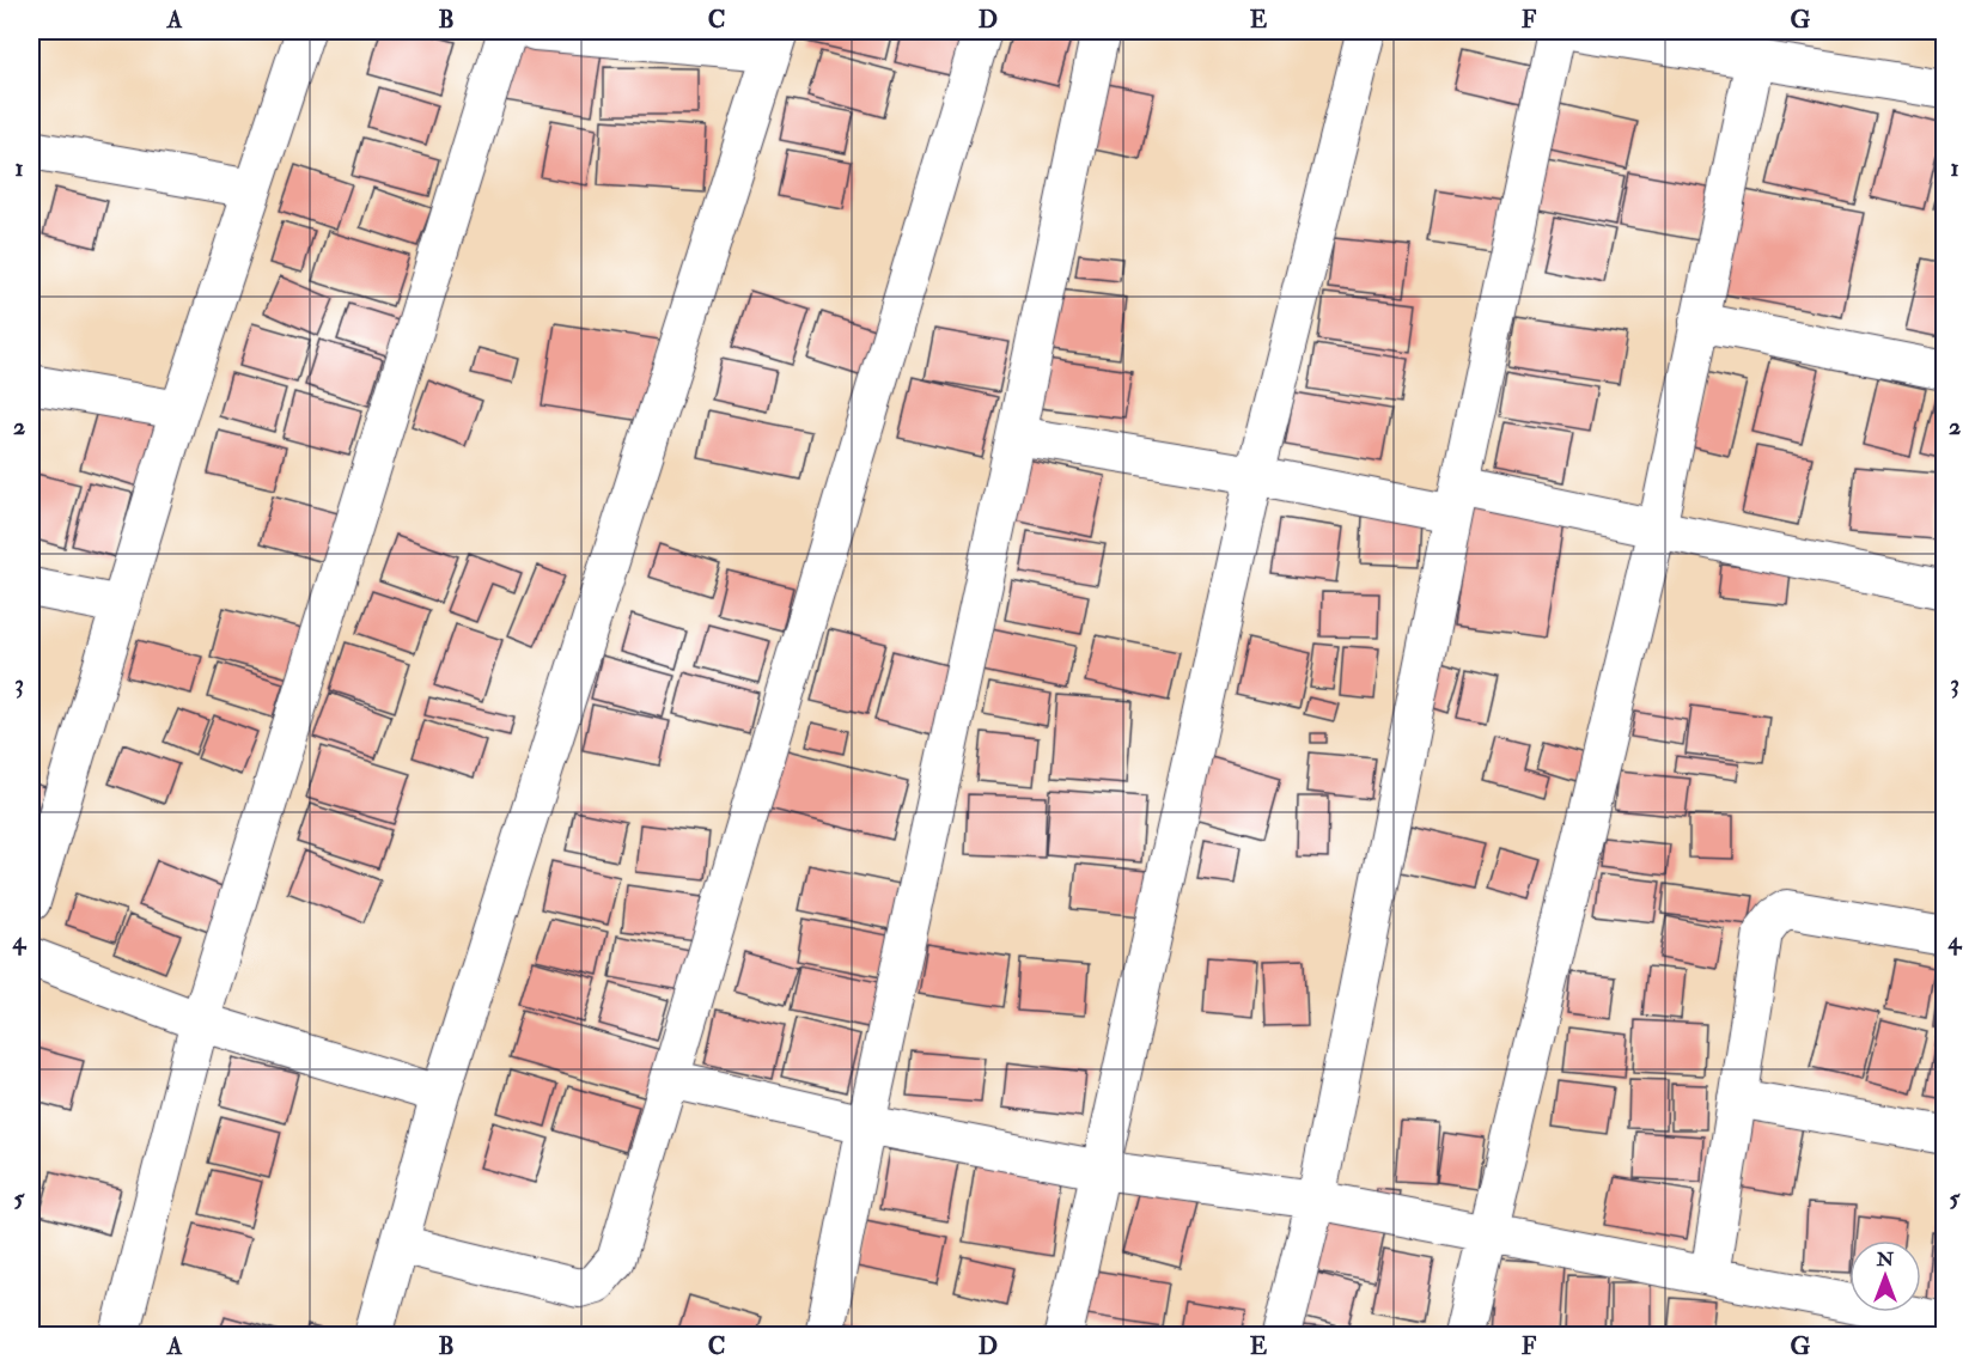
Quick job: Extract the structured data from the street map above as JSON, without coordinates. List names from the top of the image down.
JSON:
{
  "north": "top",
  "grid": {
    "columns": [
      "A",
      "B",
      "C",
      "D",
      "E",
      "F",
      "G"
    ],
    "rows": [
      "1",
      "2",
      "3",
      "4",
      "5"
    ]
  }
}
